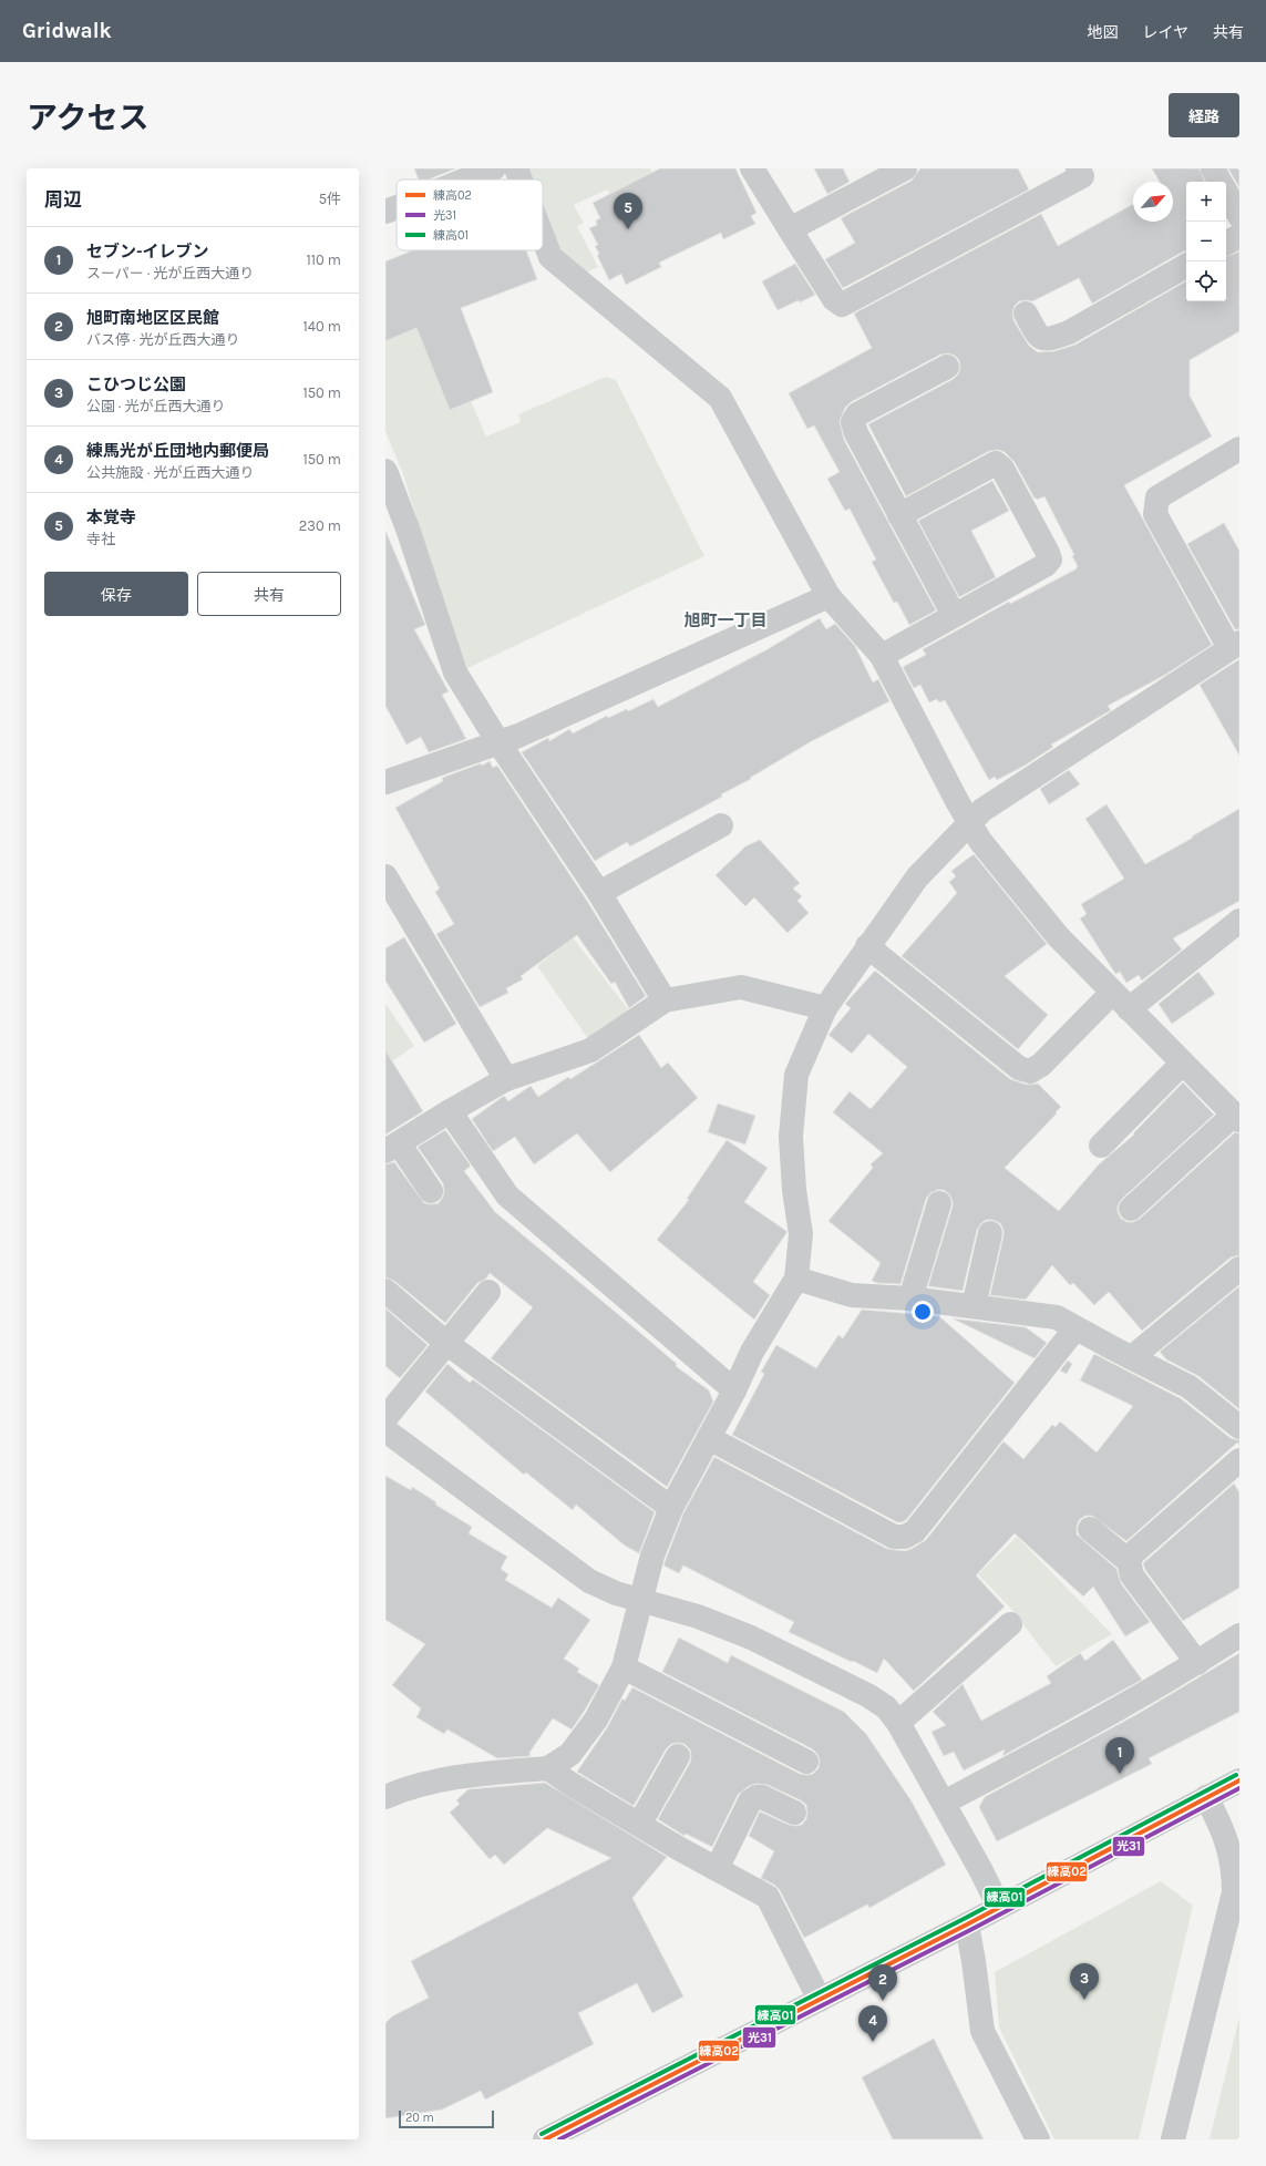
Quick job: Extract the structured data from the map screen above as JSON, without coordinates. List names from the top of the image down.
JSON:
{
  "districts": ["旭町一丁目"],
  "lines": ["transit line 練高01", "transit line 練高02", "transit line 光31"],
  "legend": ["練高02", "光31", "練高01"],
  "scale_bar": "20 m",
  "north": "top right",
  "page": {
    "header": "Gridwalk",
    "nav": ["地図", "レイヤ", "共有"],
    "title": "アクセス",
    "buttons": [
      "経路",
      ["保存", "共有"]
    ],
    "heading": ["周辺", "5件"],
    "map_buttons": ["+", "−"],
    "pins": [
      "5",
      "1",
      "3",
      "2",
      "4"
    ],
    "list": [
      {
        "mark": "1",
        "name": "セブン-イレブン",
        "note": "スーパー · 光が丘西大通り",
        "value": "110 m"
      },
      {
        "mark": "2",
        "name": "旭町南地区区民館",
        "note": "バス停 · 光が丘西大通り",
        "value": "140 m"
      },
      {
        "mark": "3",
        "name": "こひつじ公園",
        "note": "公園 · 光が丘西大通り",
        "value": "150 m"
      },
      {
        "mark": "4",
        "name": "練馬光が丘団地内郵便局",
        "note": "公共施設 · 光が丘西大通り",
        "value": "150 m"
      },
      {
        "mark": "5",
        "name": "本覚寺",
        "note": "寺社",
        "value": "230 m"
      }
    ],
    "scale": "20 m"
  }
}
